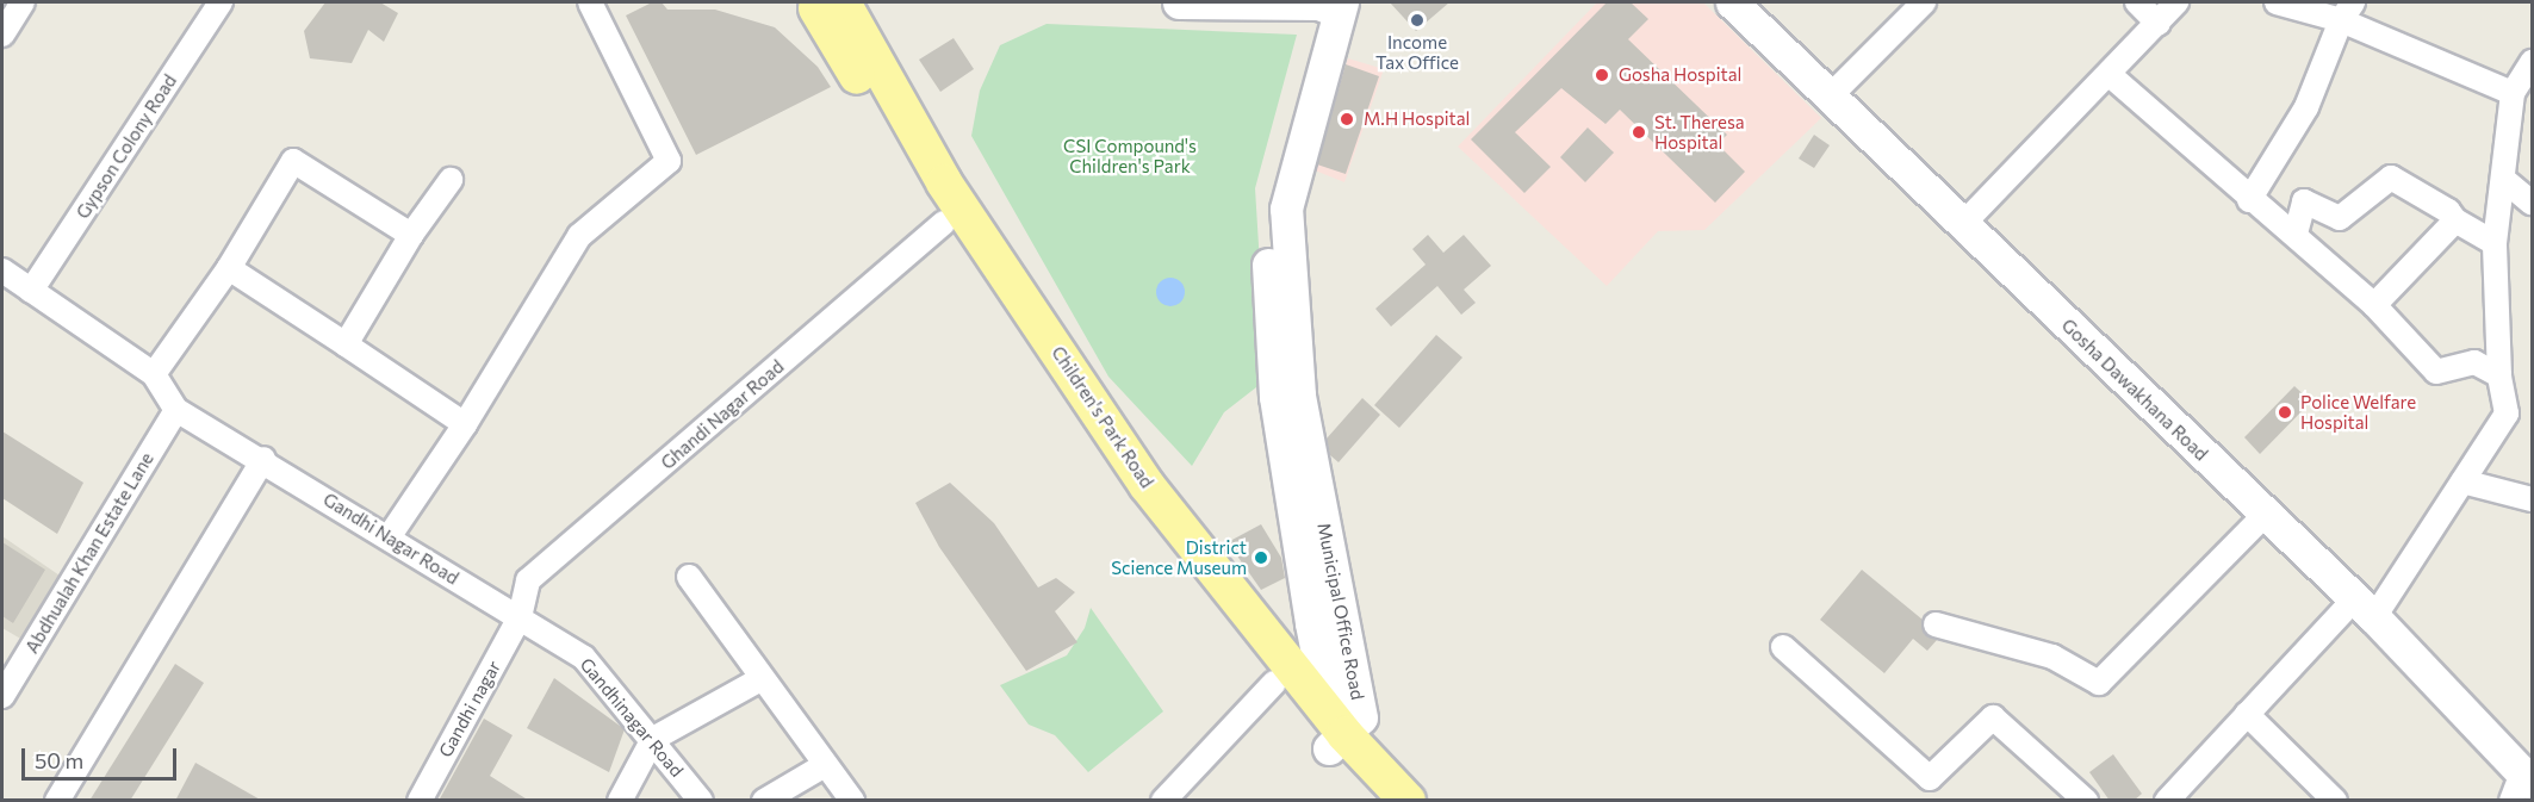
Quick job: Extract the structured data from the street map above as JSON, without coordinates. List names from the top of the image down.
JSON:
{
  "streets": {
    "main road": ["Children's Park Road"],
    "street": [
      "Gypson Colony Road",
      "Gosha Dawakhana Road",
      "Ghandi Nagar Road",
      "Gandhi Nagar Road",
      "Abdhualah Khan Estate Lane",
      "Municipal Office Road",
      "Gandhi nagar",
      "Gandhinagar Road"
    ]
  },
  "crossings": [
    ["Ghandi Nagar Road", "Children's Park Road"],
    ["Ghandi Nagar Road", "Gandhi Nagar Road"],
    ["Ghandi Nagar Road", "Gandhi nagar"],
    ["Ghandi Nagar Road", "Gandhinagar Road"],
    ["Children's Park Road", "Municipal Office Road"],
    ["Gandhi Nagar Road", "Abdhualah Khan Estate Lane"],
    ["Gandhi Nagar Road", "Gandhi nagar"],
    ["Gandhi Nagar Road", "Gandhinagar Road"],
    ["Gandhi nagar", "Gandhinagar Road"]
  ],
  "parks": ["CSI Compound's Children's Park"],
  "places": [
    "Income Tax Office",
    "Gosha Hospital",
    "M.H Hospital",
    "St. Theresa Hospital",
    "Police Welfare Hospital",
    "District Science Museum"
  ],
  "scale_bar": "50 m"
}
